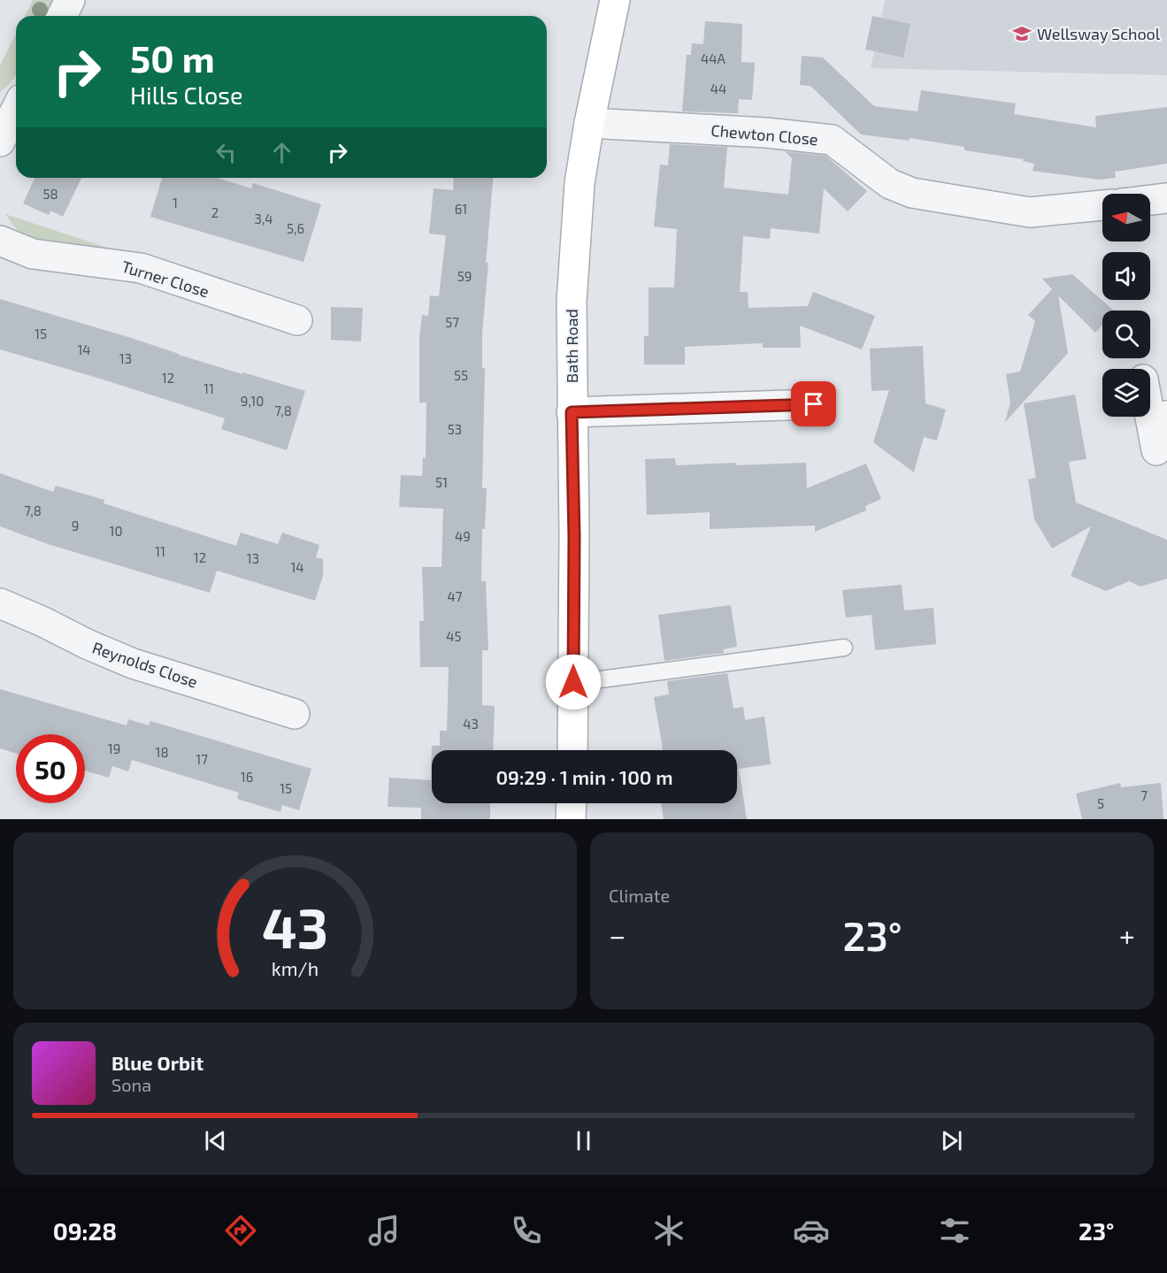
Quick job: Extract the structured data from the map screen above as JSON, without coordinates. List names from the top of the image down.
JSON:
{
  "streets": {
    "main road": ["Bath Road"],
    "street": ["Chewton Close", "Turner Close", "Reynolds Close"]
  },
  "crossings": [
    ["Chewton Close", "Bath Road"]
  ],
  "places": {
    "school or university": ["Wellsway School"]
  },
  "house_numbers": [
    "44A",
    "44",
    "58",
    "1",
    "61",
    "2",
    "3,4",
    "5,6",
    "59",
    "57",
    "15",
    "14",
    "13",
    "55",
    "12",
    "11",
    "9,10",
    "7,8",
    "53",
    "51",
    "7,8",
    "9",
    "10",
    "49",
    "11",
    "12",
    "13",
    "14",
    "47",
    "45",
    "43",
    "19",
    "18",
    "17",
    "16",
    "15",
    "7",
    "5"
  ],
  "north": "left",
  "page": {
    "turn": ["50 m", "Hills Close"],
    "limit": "50",
    "trip": "09:29 · 1 min · 100 m",
    "tile": "Climate",
    "heat": ["−", "23°", "+"],
    "song": ["Blue Orbit", "Sona"],
    "tabs": ["09:28", "23°"],
    "gauge": ["43", "km/h"]
  }
}
